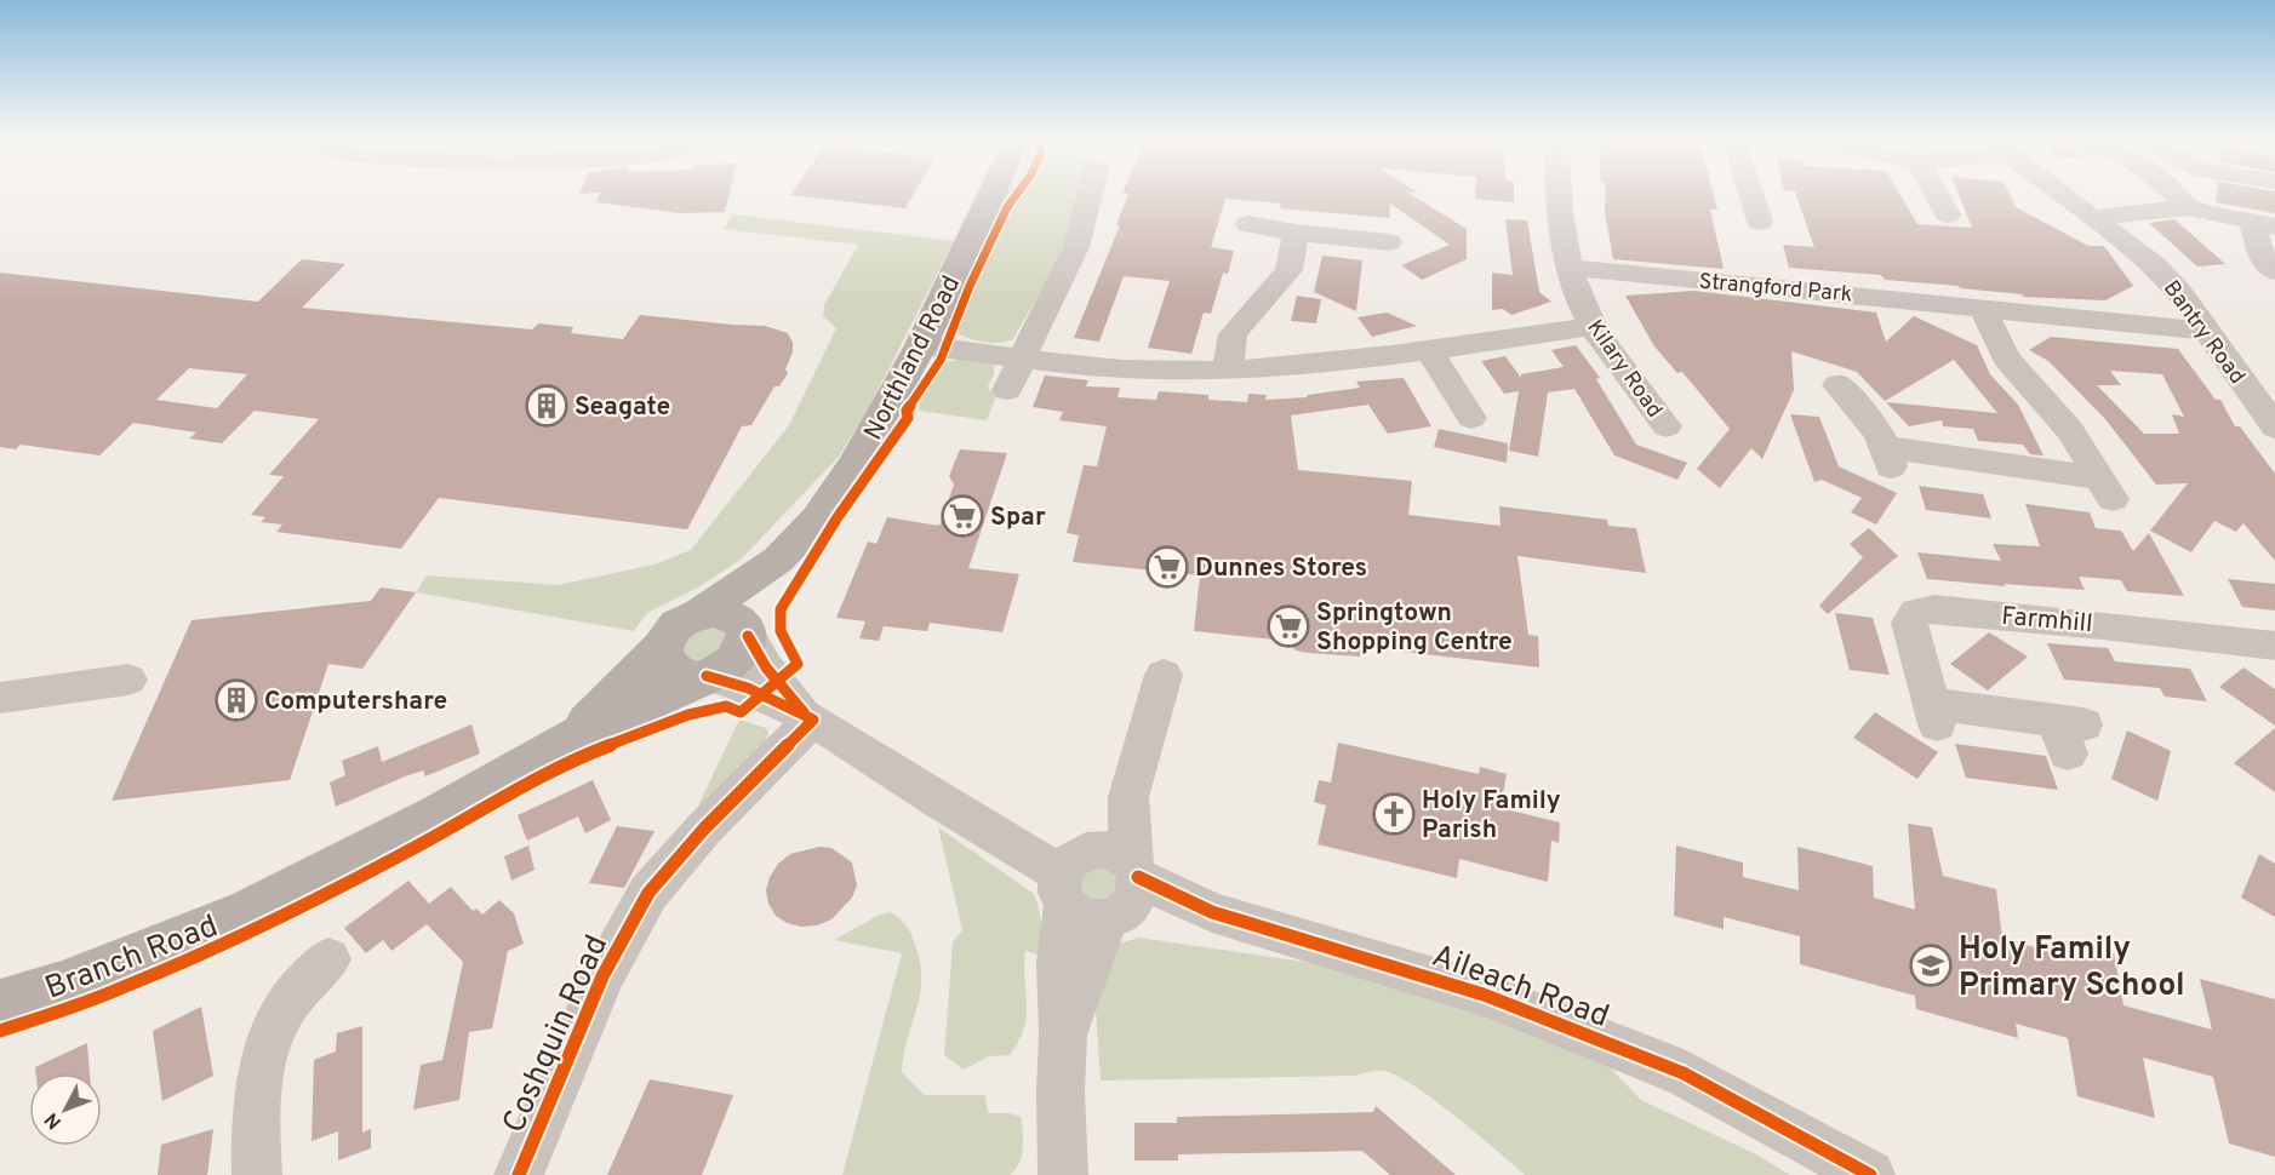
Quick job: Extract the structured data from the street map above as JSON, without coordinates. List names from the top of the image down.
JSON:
{
  "streets": {
    "main road": ["Northland Road", "Branch Road"],
    "street": [
      "Strangford Park",
      "Bantry Road",
      "Kilary Road",
      "Farmhill",
      "Aileach Road",
      "Coshquin Road"
    ]
  },
  "crossings": [
    ["Strangford Park", "Bantry Road"],
    ["Strangford Park", "Kilary Road"],
    ["Northland Road", "Branch Road"]
  ],
  "places": {
    "building": ["Seagate", "Computershare"],
    "supermarket": ["Spar", "Dunnes Stores", "Springtown Shopping Centre"],
    "church": ["Holy Family Parish"],
    "school or university": ["Holy Family Primary School"]
  },
  "north": "bottom left"
}
